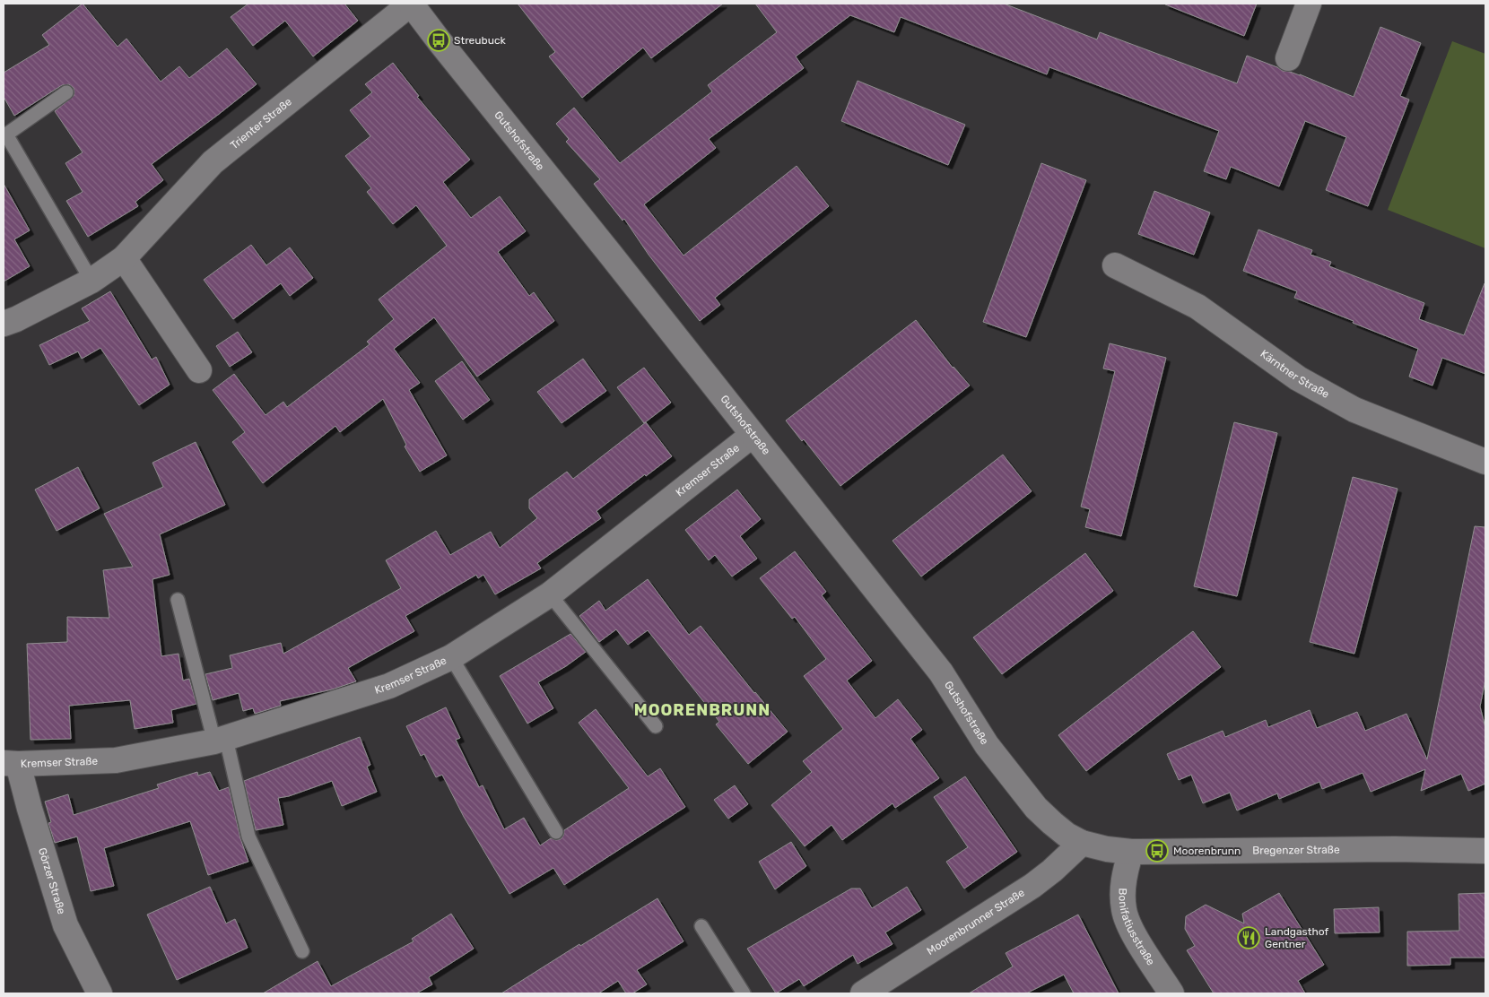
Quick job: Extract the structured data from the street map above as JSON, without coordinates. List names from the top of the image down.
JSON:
{
  "streets": {
    "street": [
      "Trienter Straße",
      "Gutshofstraße",
      "Kärntner Straße",
      "Kremser Straße",
      "Bregenzer Straße",
      "Görzer Straße",
      "Moorenbrunner Straße",
      "Bonifatiusstraße"
    ]
  },
  "crossings": [
    ["Trienter Straße", "Gutshofstraße"],
    ["Gutshofstraße", "Kremser Straße"],
    ["Gutshofstraße", "Bregenzer Straße"],
    ["Gutshofstraße", "Moorenbrunner Straße"],
    ["Kremser Straße", "Görzer Straße"],
    ["Bregenzer Straße", "Moorenbrunner Straße"],
    ["Bregenzer Straße", "Bonifatiusstraße"]
  ],
  "districts": ["MOORENBRUNN"],
  "places": {
    "bus stop": ["Streubuck", "Moorenbrunn"],
    "restaurant": ["Landgasthof Gentner"]
  }
}
